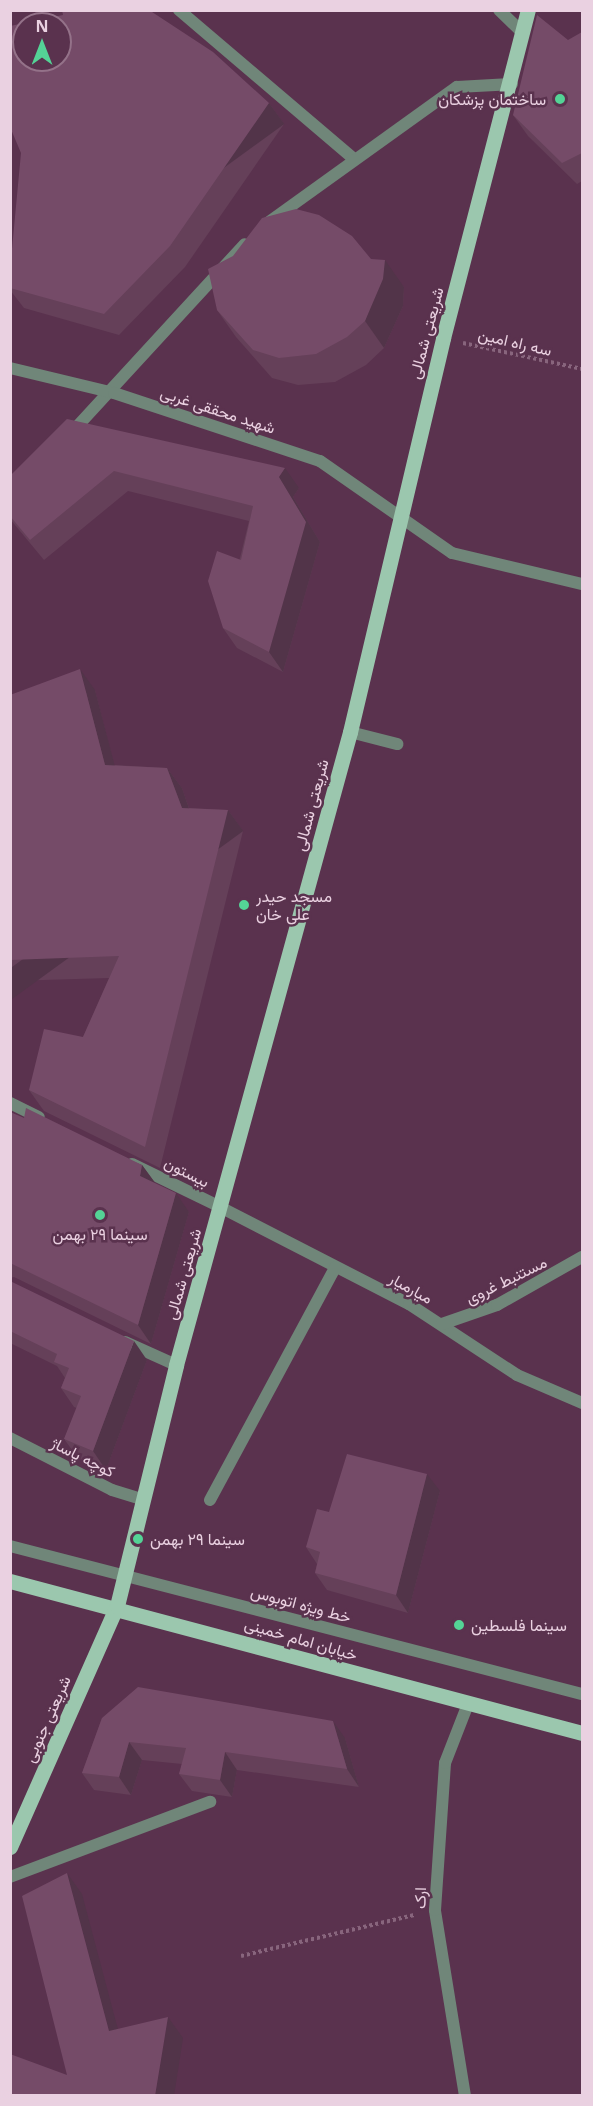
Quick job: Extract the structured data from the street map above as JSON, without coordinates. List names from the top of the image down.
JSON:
{
  "streets": {
    "main road": ["شریعتی شمالی", "خیابان امام خمینی", "شریعتی جنوبی"],
    "street": [
      "شهید محققی غربی",
      "بیستون",
      "مستنبط غروی",
      "میارمیار",
      "کوچه پاساژ",
      "خط ویژه اتوبوس",
      "ارک"
    ],
    "path": ["سه راه امین"]
  },
  "crossings": [
    ["شریعتی شمالی", "سه راه امین"],
    ["شریعتی شمالی", "شهید محققی غربی"],
    ["شریعتی شمالی", "بیستون"],
    ["شریعتی شمالی", "میارمیار"],
    ["شریعتی شمالی", "کوچه پاساژ"],
    ["شریعتی شمالی", "خط ویژه اتوبوس"],
    ["شریعتی شمالی", "خیابان امام خمینی"],
    ["شریعتی شمالی", "شریعتی جنوبی"],
    ["بیستون", "میارمیار"],
    ["مستنبط غروی", "میارمیار"],
    ["خیابان امام خمینی", "شریعتی جنوبی"],
    ["خیابان امام خمینی", "ارک"]
  ],
  "places": [
    "ساختمان پزشکان",
    "مسجد حیدر علی خان",
    "سینما ۲۹ بهمن",
    "سینما ٢٩ بهمن",
    "سینما فلسطین"
  ],
  "north": "top"
}
